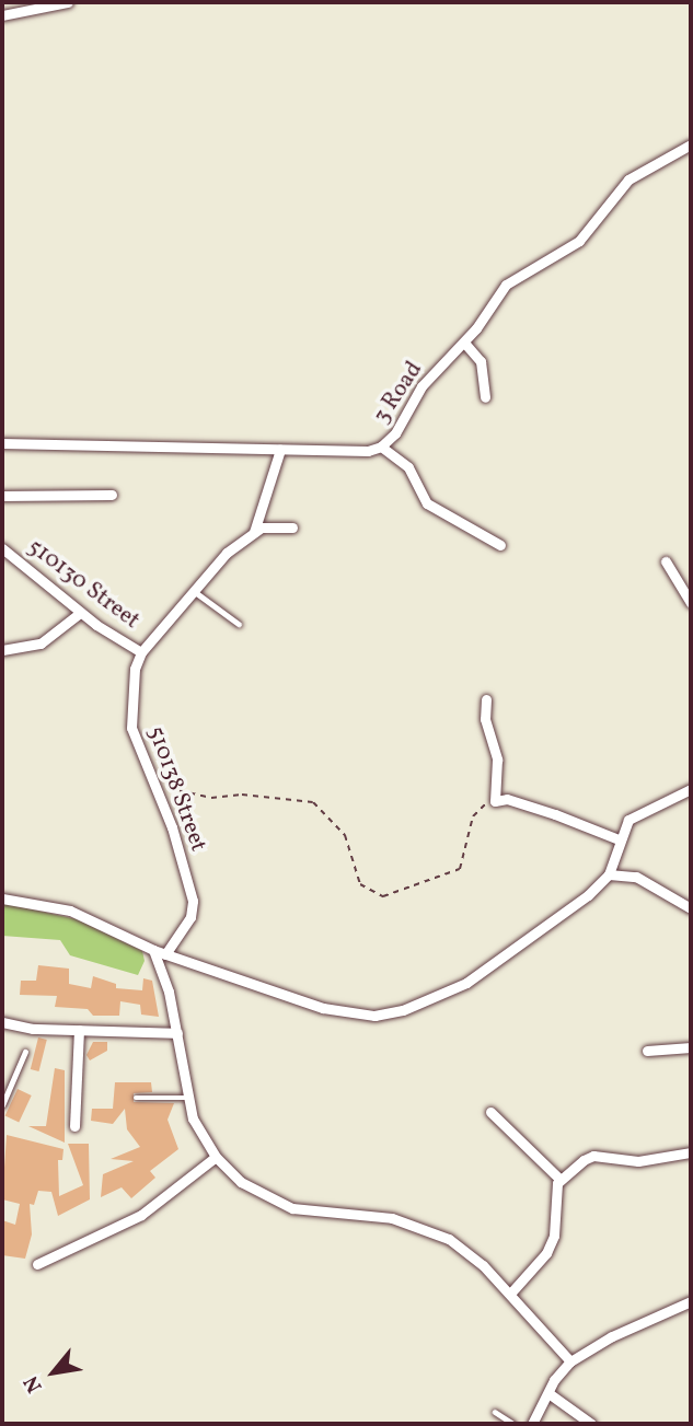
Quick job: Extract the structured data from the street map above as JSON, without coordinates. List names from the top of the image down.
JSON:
{
  "streets": {
    "street": ["3 Road", "510130 Street", "510138 Street"]
  },
  "crossings": [
    ["510130 Street", "510138 Street"]
  ],
  "north": "bottom left"
}
